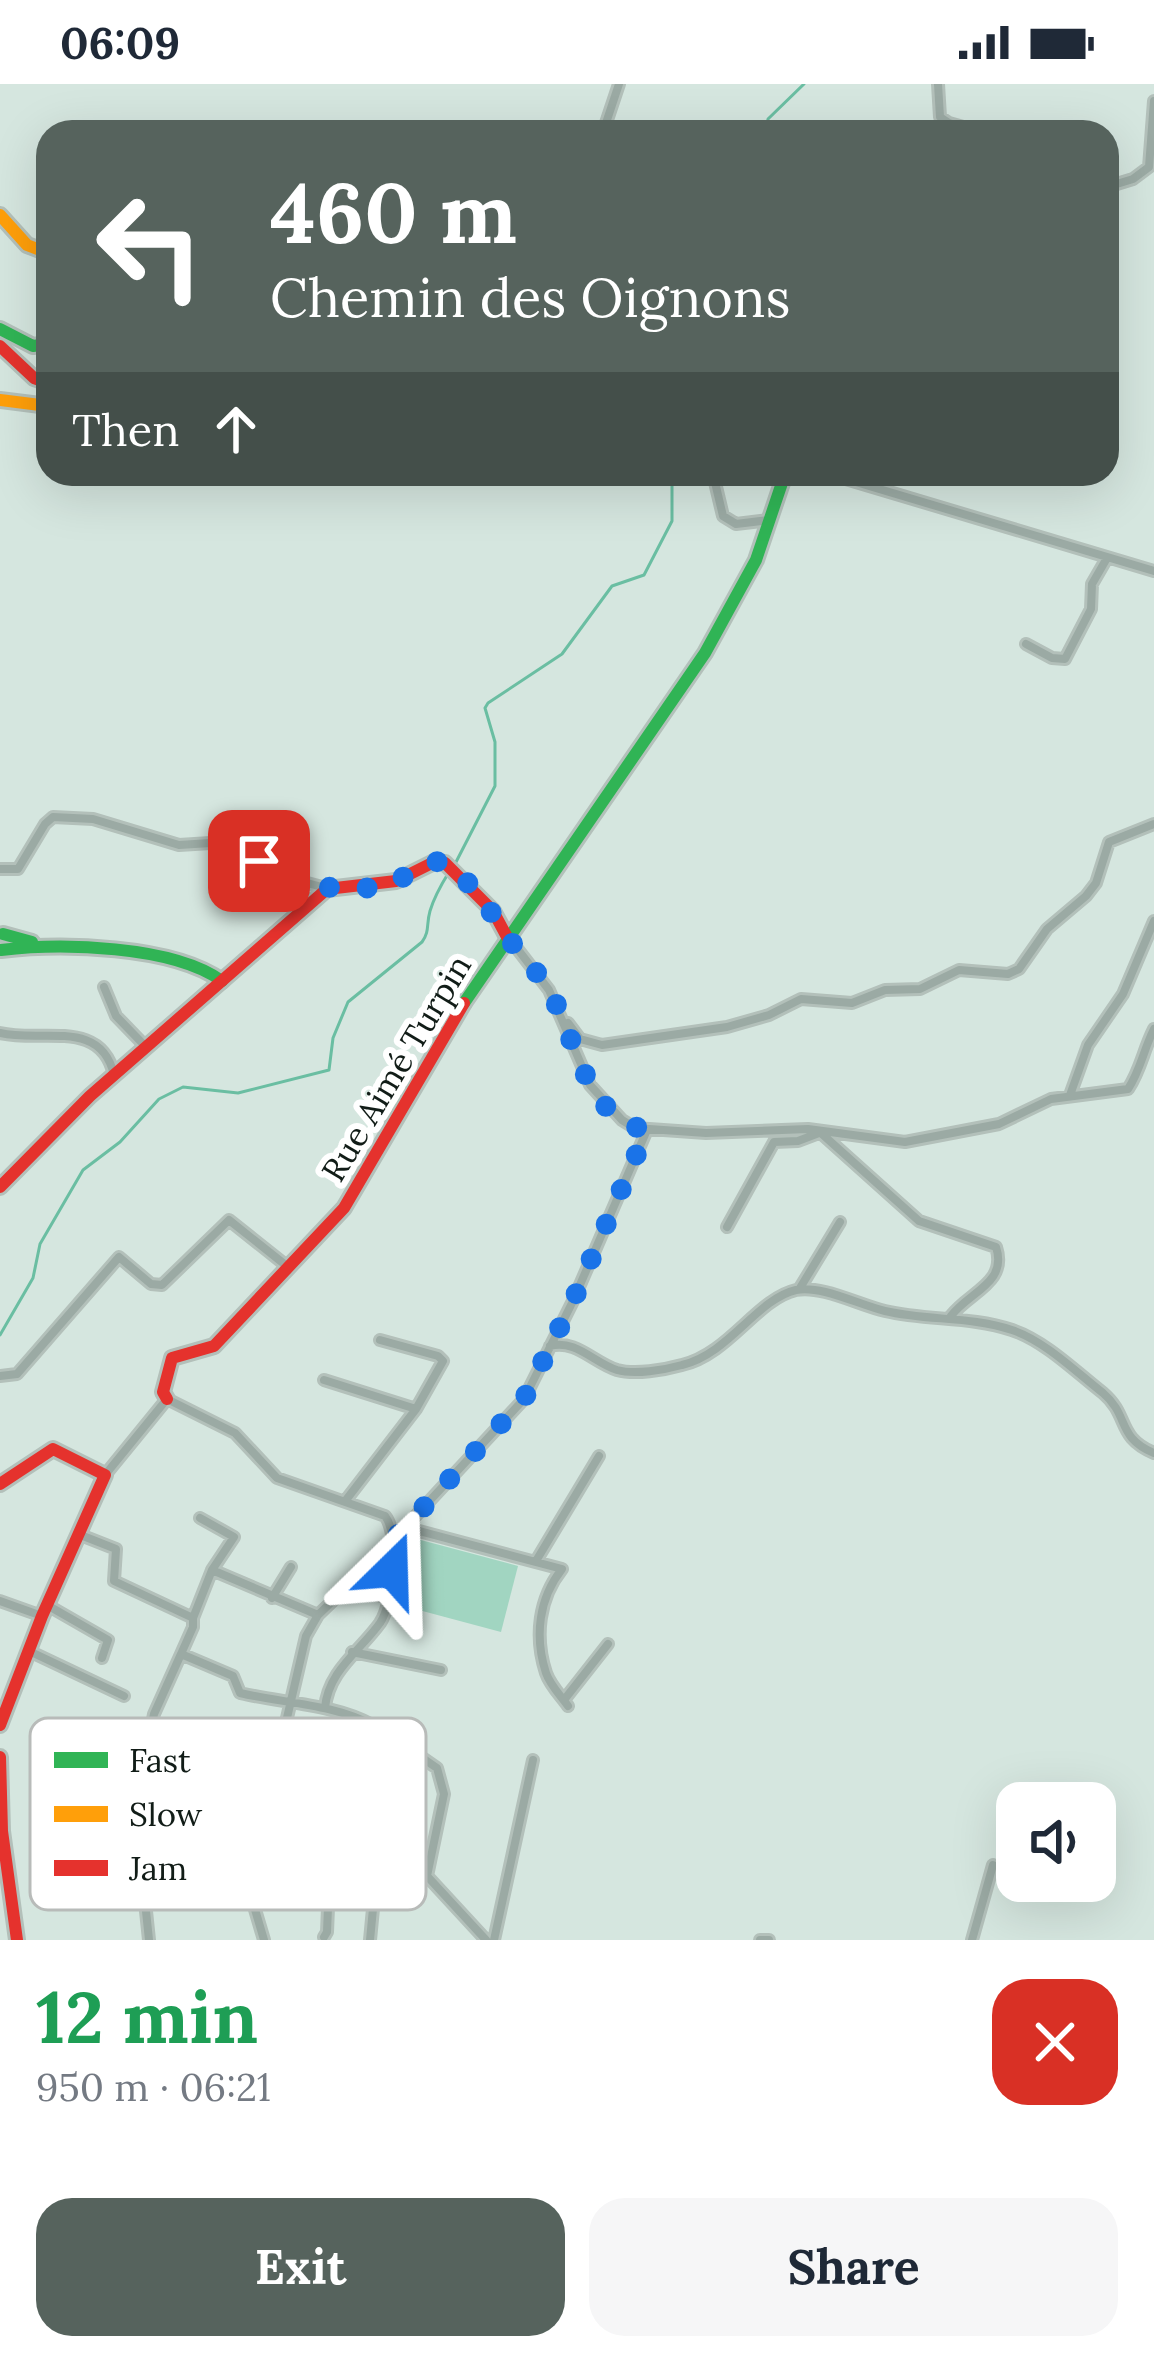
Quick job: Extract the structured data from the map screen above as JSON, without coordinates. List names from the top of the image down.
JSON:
{
  "streets": {
    "street": ["Rue Aimé Turpin"]
  },
  "legend": ["Fast", "Slow", "Jam"],
  "page": {
    "status": "06:09",
    "turn": ["460 m", "Chemin des Oignons"],
    "then": "Then",
    "heading": ["12 min", "950 m · 06:21"],
    "buttons": ["Exit", "Share"]
  }
}
